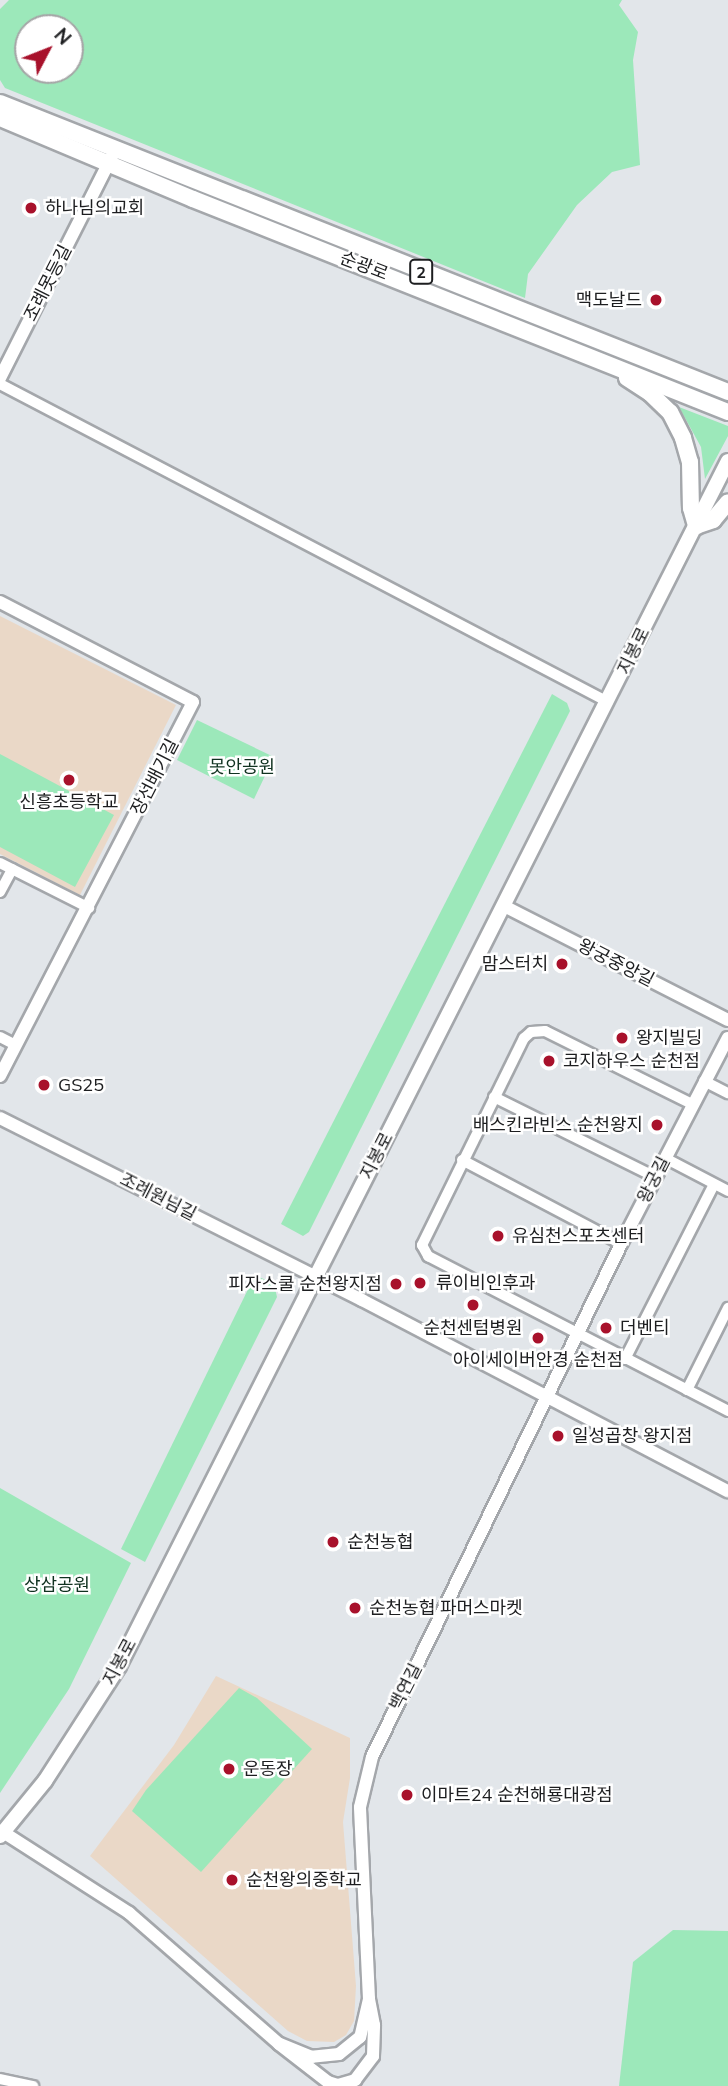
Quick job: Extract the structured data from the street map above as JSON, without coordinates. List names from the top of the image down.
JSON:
{
  "streets": {
    "main road": ["순광로", "2", "지봉로"],
    "street": [
      "조례못등길",
      "장선배기길",
      "왕궁중앙길",
      "왕궁길",
      "조례원님길",
      "백연길"
    ]
  },
  "crossings": [
    ["순광로", "조례못등길"],
    ["지봉로", "왕궁중앙길"],
    ["지봉로", "조례원님길"],
    ["지봉로", "백연길"],
    ["왕궁길", "백연길"]
  ],
  "parks": ["못안공원", "상삼공원"],
  "places": [
    "하나님의교회",
    "맥도날드",
    "신흥초등학교",
    "맘스터치",
    "왕지빌딩",
    "코지하우스 순천점",
    "GS25",
    "배스킨라빈스 순천왕지",
    "유심천스포츠센터",
    "류이비인후과",
    "피자스쿨 순천왕지점",
    "순천센텀병원",
    "더벤티",
    "아이세이버안경 순천점",
    "일성곱창 왕지점",
    "순천농협",
    "순천농협 파머스마켓",
    "운동장",
    "이마트24 순천해룡대광점",
    "순천왕의중학교"
  ],
  "north": "top right"
}
